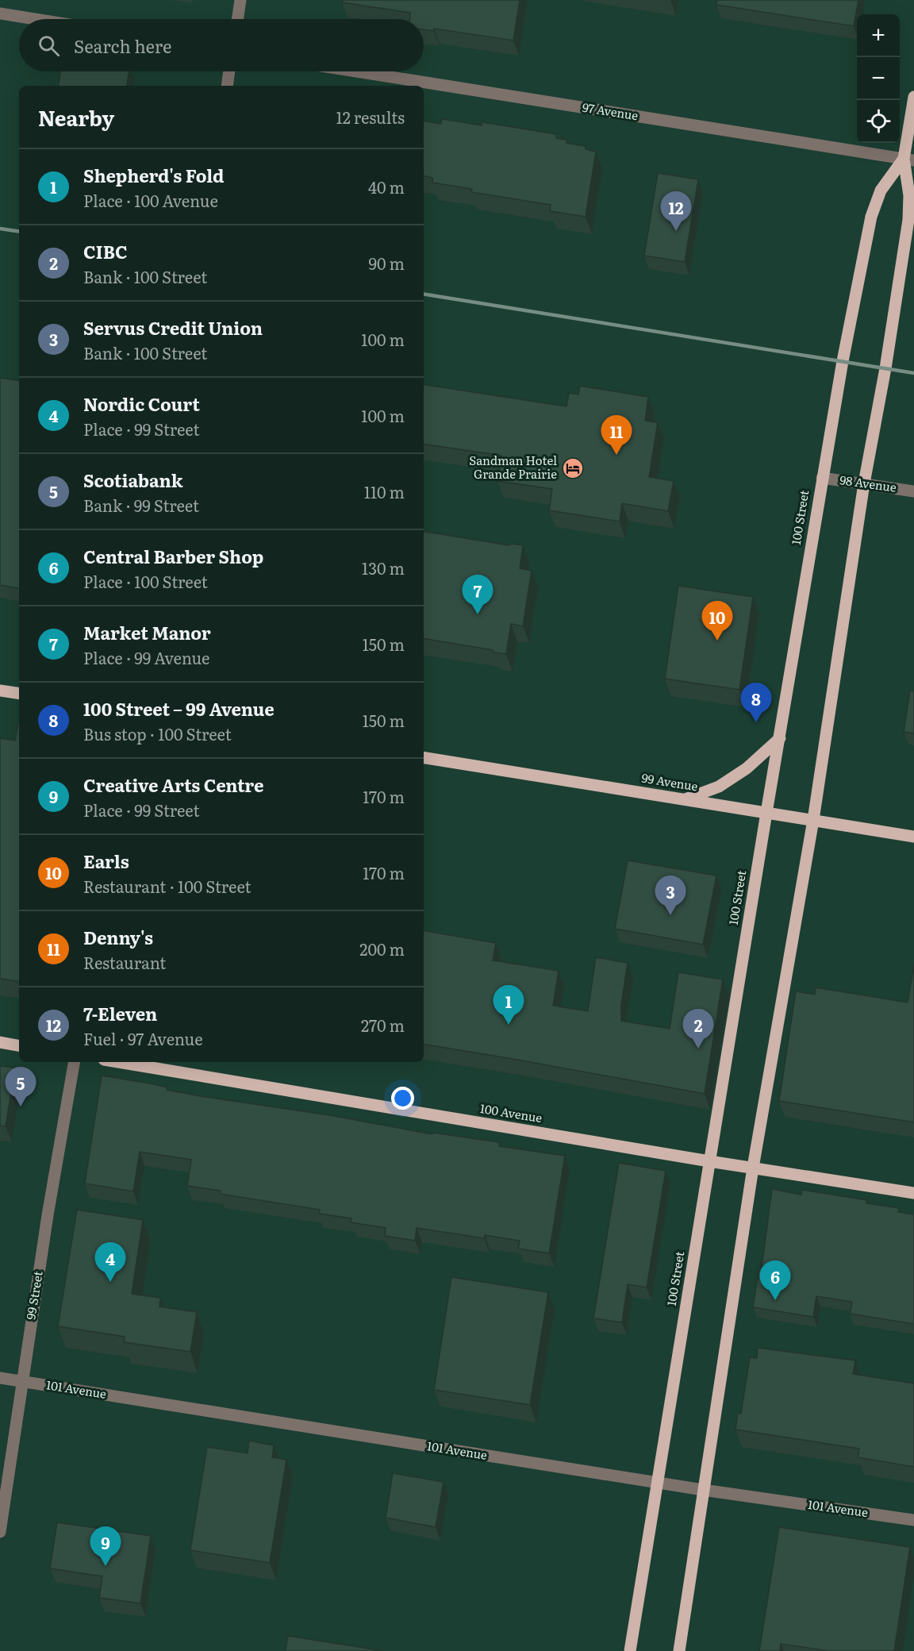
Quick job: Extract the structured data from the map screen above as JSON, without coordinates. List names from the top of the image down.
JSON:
{
  "streets": {
    "main road": ["100 Street", "99 Avenue", "100 Avenue"],
    "street": [
      "97 Avenue",
      "98 Avenue",
      "99 Street",
      "101 Avenue"
    ]
  },
  "crossings": [
    ["97 Avenue", "100 Street"],
    ["98 Avenue", "100 Street"],
    ["100 Street", "99 Avenue"],
    ["100 Street", "100 Avenue"],
    ["100 Street", "101 Avenue"],
    ["99 Street", "101 Avenue"]
  ],
  "places": {
    "hotel": ["Sandman Hotel Grande Prairie"]
  },
  "page": {
    "map_buttons": ["+", "−"],
    "search": "Search here",
    "heading": ["Nearby", "12 results"],
    "list": [
      {
        "mark": "1",
        "name": "Shepherd's Fold",
        "note": "Place · 100 Avenue",
        "value": "40 m"
      },
      {
        "mark": "2",
        "name": "CIBC",
        "note": "Bank · 100 Street",
        "value": "90 m"
      },
      {
        "mark": "3",
        "name": "Servus Credit Union",
        "note": "Bank · 100 Street",
        "value": "100 m"
      },
      {
        "mark": "4",
        "name": "Nordic Court",
        "note": "Place · 99 Street",
        "value": "100 m"
      },
      {
        "mark": "5",
        "name": "Scotiabank",
        "note": "Bank · 99 Street",
        "value": "110 m"
      },
      {
        "mark": "6",
        "name": "Central Barber Shop",
        "note": "Place · 100 Street",
        "value": "130 m"
      },
      {
        "mark": "7",
        "name": "Market Manor",
        "note": "Place · 99 Avenue",
        "value": "150 m"
      },
      {
        "mark": "8",
        "name": "100 Street – 99 Avenue",
        "note": "Bus stop · 100 Street",
        "value": "150 m"
      },
      {
        "mark": "9",
        "name": "Creative Arts Centre",
        "note": "Place · 99 Street",
        "value": "170 m"
      },
      {
        "mark": "10",
        "name": "Earls",
        "note": "Restaurant · 100 Street",
        "value": "170 m"
      },
      {
        "mark": "11",
        "name": "Denny's",
        "note": "Restaurant",
        "value": "200 m"
      },
      {
        "mark": "12",
        "name": "7-Eleven",
        "note": "Fuel · 97 Avenue",
        "value": "270 m"
      }
    ],
    "pins": [
      "12",
      "11",
      "7",
      "10",
      "8",
      "3",
      "1",
      "2",
      "5",
      "4",
      "6",
      "9"
    ]
  }
}
